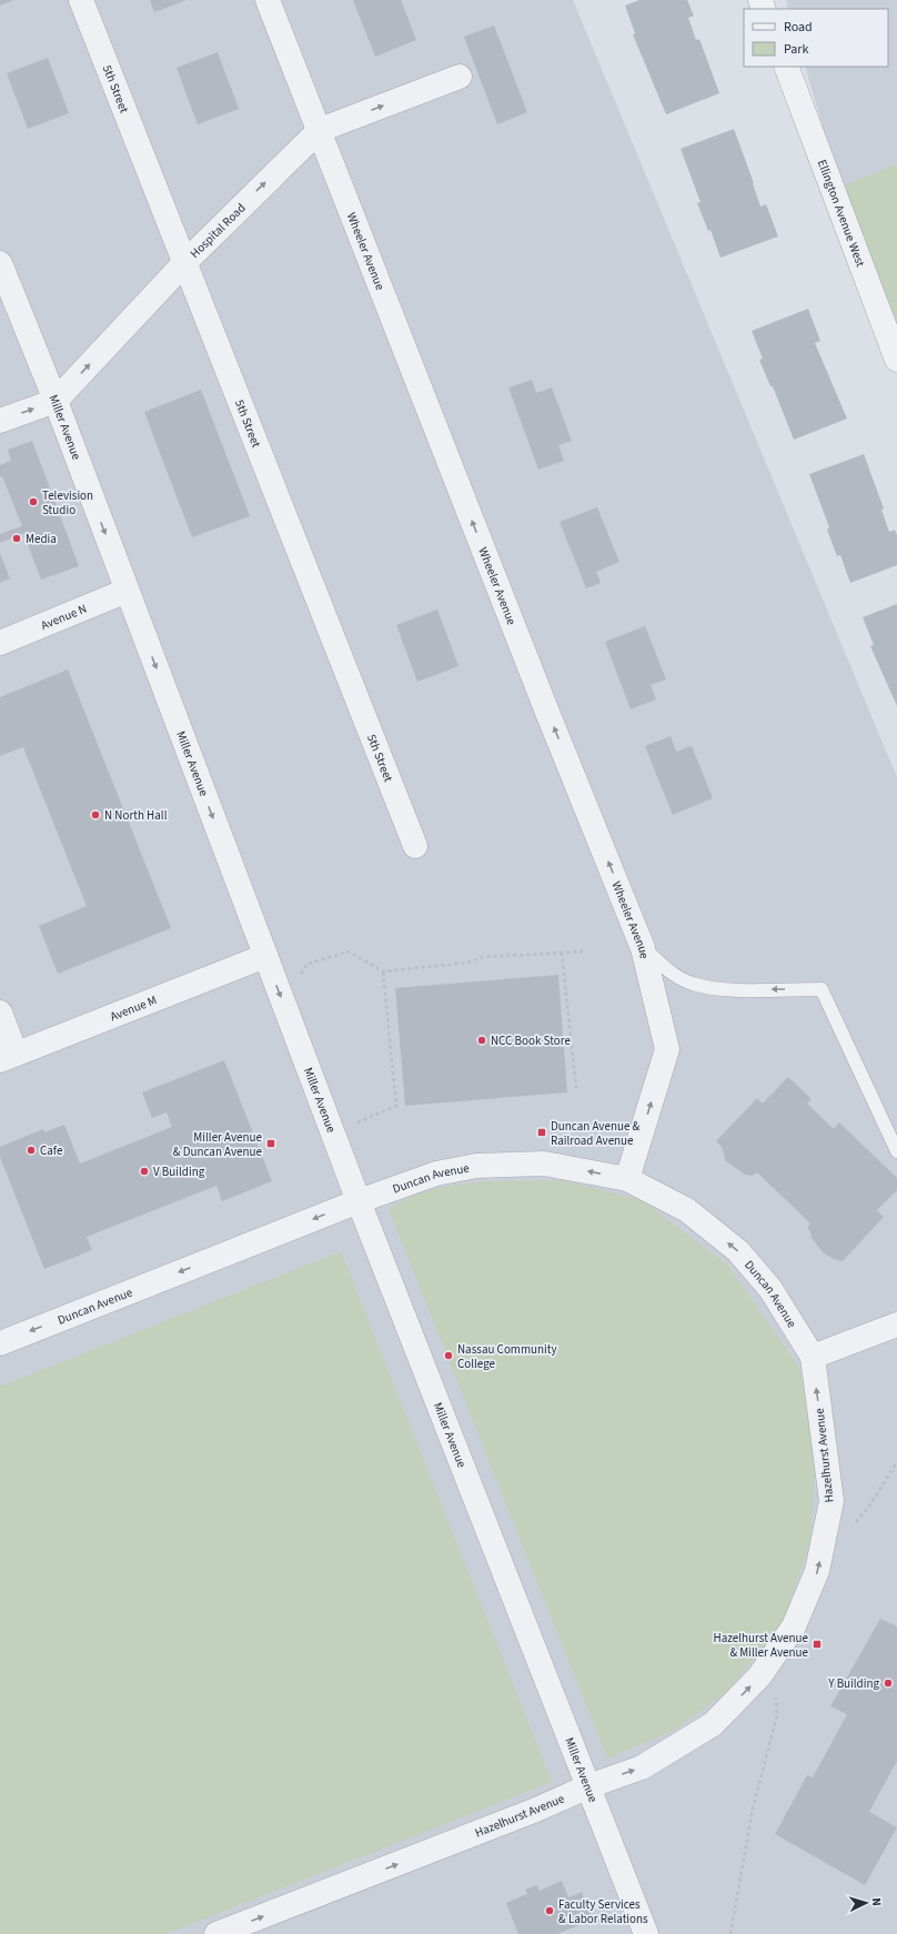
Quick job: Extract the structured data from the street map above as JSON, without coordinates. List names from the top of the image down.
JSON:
{
  "streets": {
    "street": [
      "5th Street",
      "Ellington Avenue West",
      "Hospital Road",
      "Wheeler Avenue",
      "Miller Avenue",
      "Avenue N",
      "Avenue M",
      "Duncan Avenue",
      "Hazelhurst Avenue"
    ]
  },
  "crossings": [
    ["5th Street", "Hospital Road"],
    ["Hospital Road", "Wheeler Avenue"],
    ["Hospital Road", "Miller Avenue"],
    ["Wheeler Avenue", "Duncan Avenue"],
    ["Miller Avenue", "Avenue N"],
    ["Miller Avenue", "Avenue M"],
    ["Miller Avenue", "Duncan Avenue"],
    ["Miller Avenue", "Hazelhurst Avenue"],
    ["Duncan Avenue", "Hazelhurst Avenue"]
  ],
  "one_way": [
    "Hospital Road",
    "Wheeler Avenue",
    "Miller Avenue",
    "Duncan Avenue",
    "Hazelhurst Avenue"
  ],
  "places": {
    "other": [
      "Television Studio",
      "Media",
      "N North Hall",
      "NCC Book Store",
      "Cafe",
      "V Building",
      "Nassau Community College",
      "Y Building",
      "Faculty Services & Labor Relations"
    ],
    "transit": ["Duncan Avenue & Railroad Avenue", "Miller Avenue & Duncan Avenue", "Hazelhurst Avenue & Miller Avenue"]
  },
  "legend": ["Road", "Park"],
  "north": "right"
}
